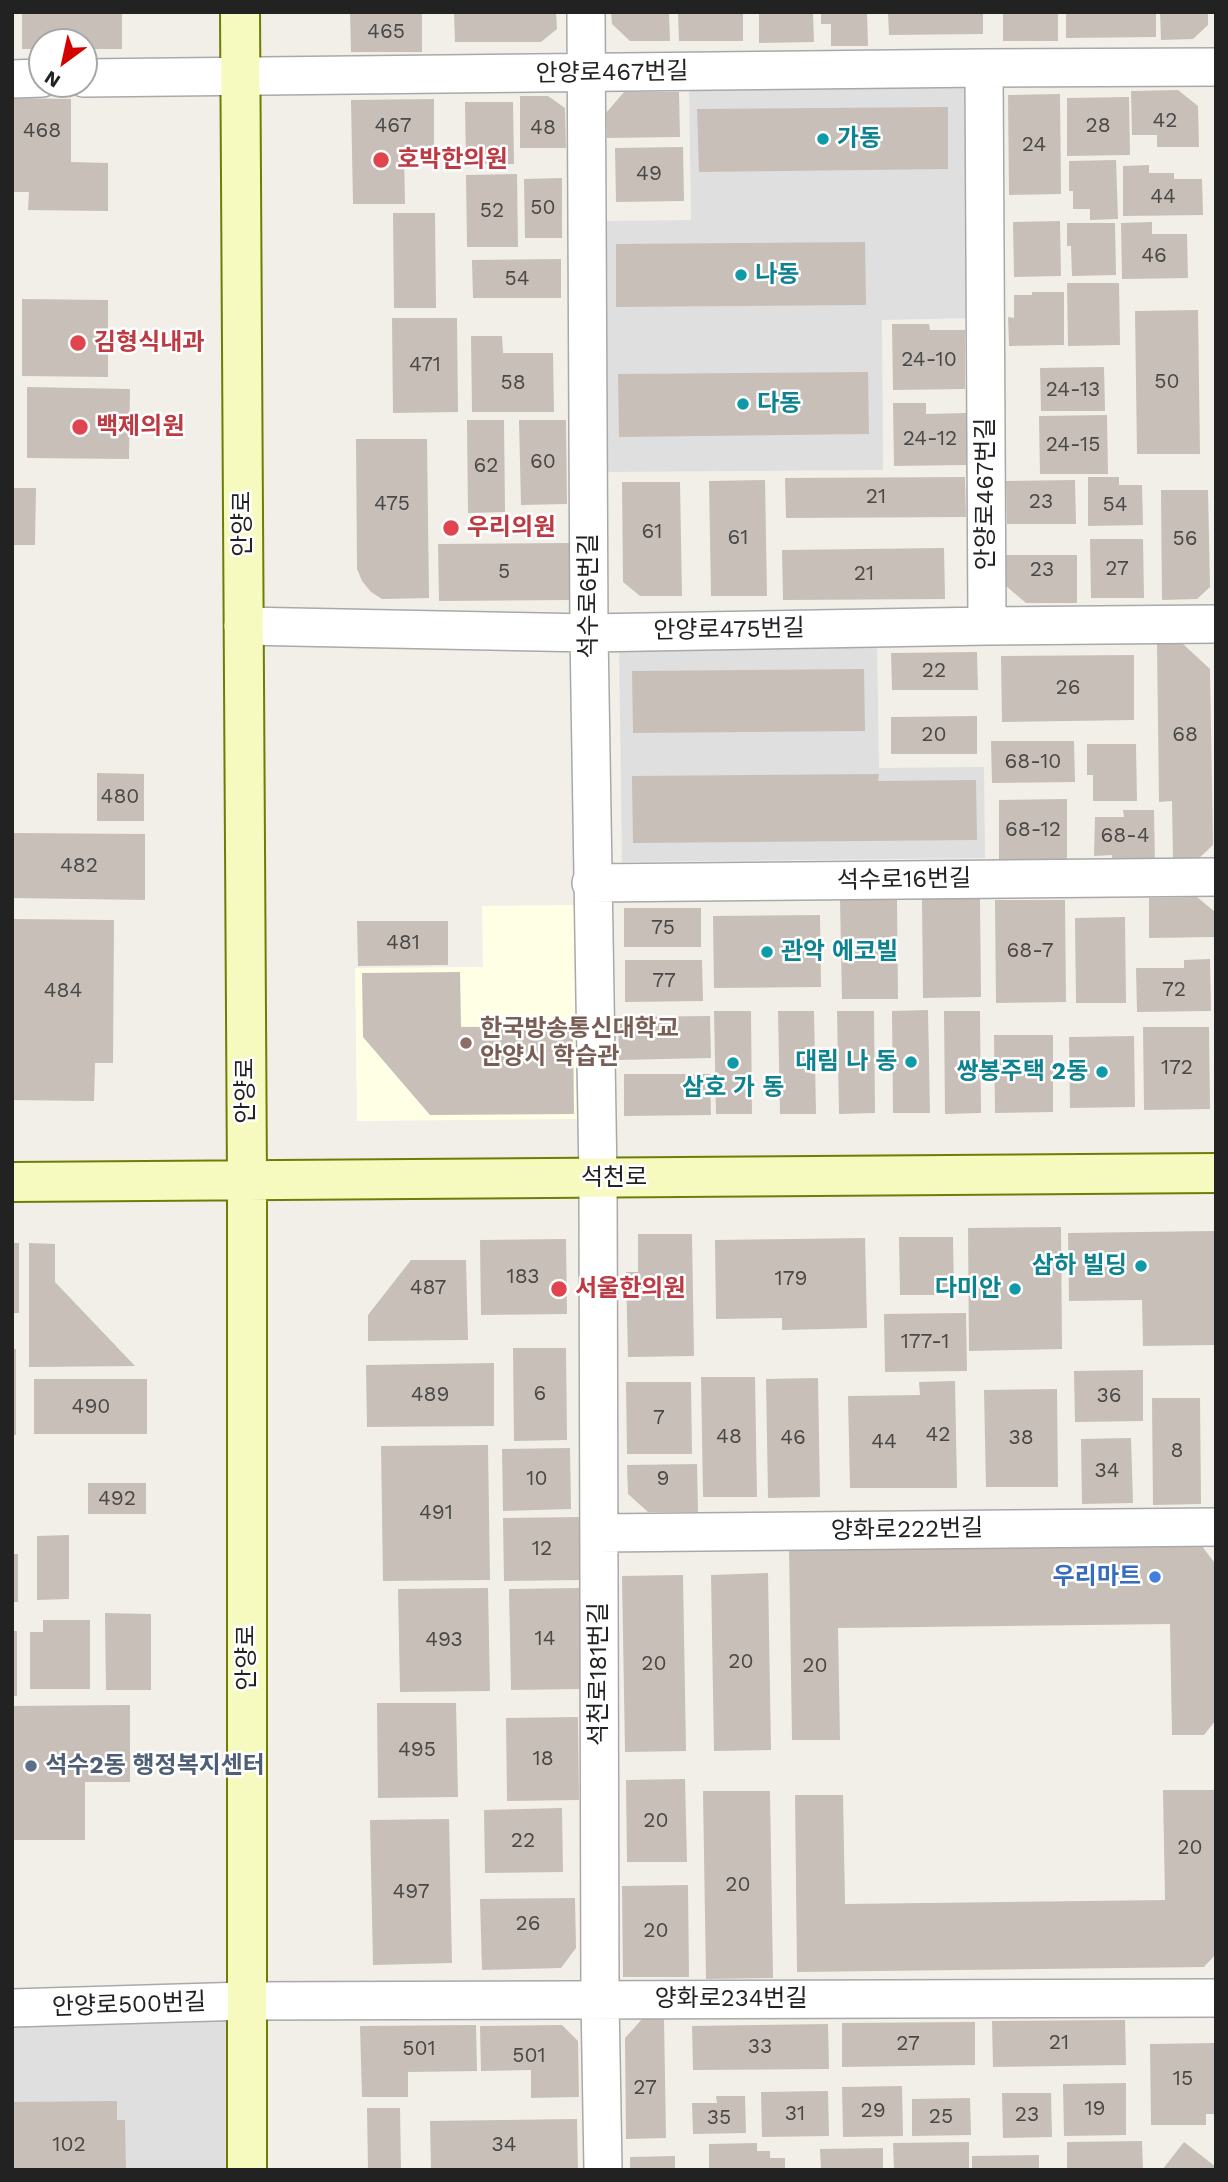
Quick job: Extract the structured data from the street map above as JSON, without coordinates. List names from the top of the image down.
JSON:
{
  "streets": {
    "street": [
      "안양로467번길",
      "안양로",
      "석수로6번길",
      "안양로475번길",
      "석수로16번길",
      "석천로",
      "양화로222번길",
      "석천로181번길",
      "양화로234번길",
      "안양로500번길"
    ]
  },
  "crossings": [
    ["안양로467번길", "안양로"],
    ["안양로467번길", "석수로6번길"],
    ["안양로467번길", "안양로475번길"],
    ["안양로", "안양로475번길"],
    ["안양로", "석천로"],
    ["안양로", "양화로234번길"],
    ["안양로", "안양로500번길"],
    ["석수로6번길", "안양로475번길"],
    ["석수로6번길", "석수로16번길"],
    ["석수로6번길", "석천로"],
    ["석수로6번길", "석천로181번길"],
    ["석천로", "석천로181번길"],
    ["양화로222번길", "석천로181번길"],
    ["석천로181번길", "양화로234번길"],
    ["양화로234번길", "안양로500번길"]
  ],
  "places": [
    "가동",
    "호박한의원",
    "나동",
    "김형식내과",
    "다동",
    "백제의원",
    "우리의원",
    "관악 에코빌",
    "한국방송통신대학교 안양시 학습관",
    "대림 나 동",
    "삼호 가 동",
    "쌍봉주택 2동",
    "삼하 빌딩",
    "서울한의원",
    "다미안",
    "우리마트",
    "석수2동 행정복지센터"
  ],
  "house_numbers": [
    "465",
    "42",
    "467",
    "28",
    "48",
    "468",
    "24",
    "49",
    "44",
    "50",
    "52",
    "46",
    "54",
    "24-10",
    "471",
    "50",
    "58",
    "24-13",
    "24-12",
    "24-15",
    "60",
    "62",
    "21",
    "23",
    "475",
    "54",
    "61",
    "61",
    "56",
    "27",
    "23",
    "5",
    "21",
    "22",
    "26",
    "20",
    "68",
    "68-10",
    "480",
    "68-12",
    "68-4",
    "482",
    "75",
    "481",
    "68-7",
    "77",
    "72",
    "484",
    "172",
    "183",
    "179",
    "487",
    "177-1",
    "6",
    "489",
    "36",
    "490",
    "7",
    "42",
    "48",
    "46",
    "38",
    "44",
    "8",
    "34",
    "10",
    "9",
    "492",
    "491",
    "12",
    "14",
    "493",
    "20",
    "20",
    "20",
    "495",
    "18",
    "20",
    "22",
    "20",
    "20",
    "497",
    "26",
    "20",
    "21",
    "27",
    "33",
    "501",
    "501",
    "15",
    "27",
    "19",
    "29",
    "31",
    "23",
    "25",
    "35",
    "102",
    "34"
  ],
  "north": "bottom left"
}
